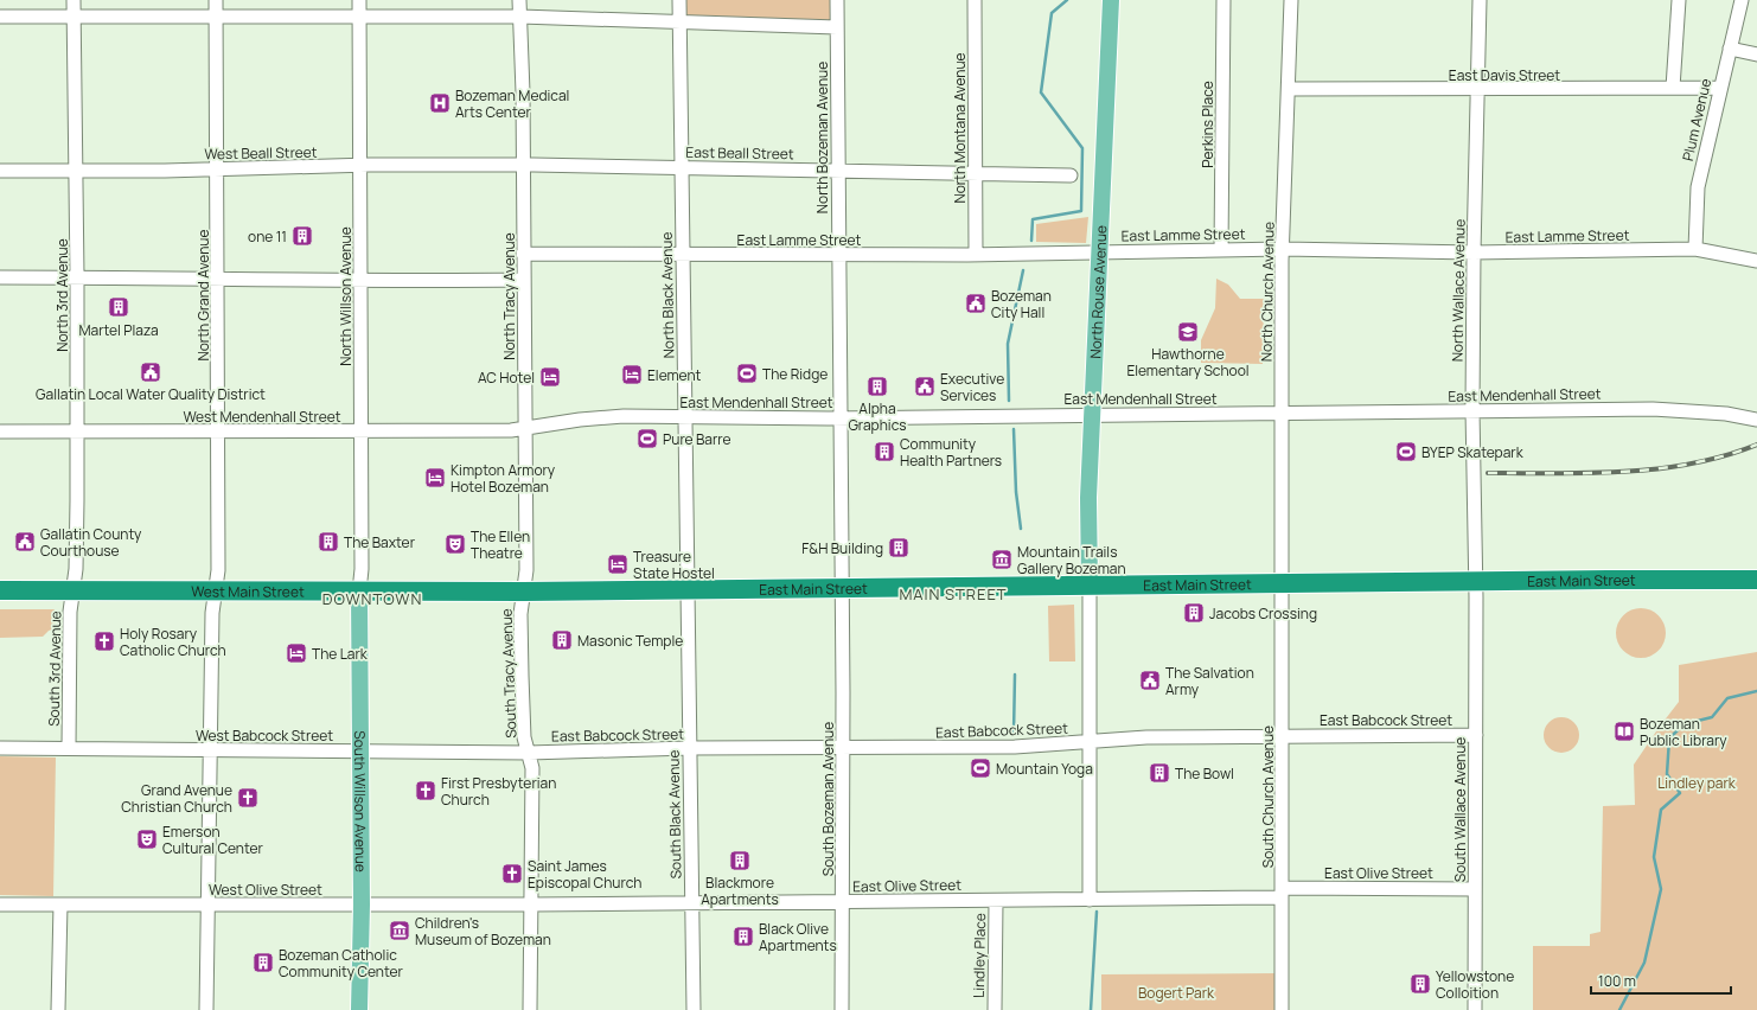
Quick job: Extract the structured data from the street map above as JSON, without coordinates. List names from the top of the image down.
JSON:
{
  "streets": {
    "highway": ["East Main Street", "West Main Street"],
    "main road": ["North Rouse Avenue", "South Willson Avenue"],
    "street": [
      "East Davis Street",
      "Plum Avenue",
      "Perkins Place",
      "North Montana Avenue",
      "North Bozeman Avenue",
      "West Beall Street",
      "East Beall Street",
      "East Lamme Street",
      "North Wallace Avenue",
      "North Church Avenue",
      "North 3rd Avenue",
      "North Grand Avenue",
      "North Black Avenue",
      "North Willson Avenue",
      "North Tracy Avenue",
      "East Mendenhall Street",
      "West Mendenhall Street",
      "South 3rd Avenue",
      "South Tracy Avenue",
      "East Babcock Street",
      "West Babcock Street",
      "South Church Avenue",
      "South Bozeman Avenue",
      "South Wallace Avenue",
      "South Black Avenue",
      "East Olive Street",
      "West Olive Street",
      "Lindley Place"
    ]
  },
  "crossings": [
    ["East Davis Street", "Plum Avenue"],
    ["East Davis Street", "North Wallace Avenue"],
    ["East Davis Street", "North Church Avenue"],
    ["Plum Avenue", "East Lamme Street"],
    ["Perkins Place", "East Lamme Street"],
    ["North Montana Avenue", "East Beall Street"],
    ["North Montana Avenue", "East Lamme Street"],
    ["North Bozeman Avenue", "East Beall Street"],
    ["North Bozeman Avenue", "East Lamme Street"],
    ["North Bozeman Avenue", "East Mendenhall Street"],
    ["North Bozeman Avenue", "East Main Street"],
    ["North Bozeman Avenue", "South Bozeman Avenue"],
    ["West Beall Street", "East Beall Street"],
    ["West Beall Street", "North 3rd Avenue"],
    ["West Beall Street", "North Grand Avenue"],
    ["West Beall Street", "North Willson Avenue"],
    ["West Beall Street", "North Tracy Avenue"],
    ["East Beall Street", "North Black Avenue"],
    ["East Beall Street", "North Tracy Avenue"],
    ["East Lamme Street", "North Wallace Avenue"],
    ["East Lamme Street", "North Church Avenue"],
    ["East Lamme Street", "North Rouse Avenue"],
    ["East Lamme Street", "North Black Avenue"],
    ["East Lamme Street", "North Tracy Avenue"],
    ["North Wallace Avenue", "East Mendenhall Street"],
    ["North Wallace Avenue", "East Main Street"],
    ["North Wallace Avenue", "South Wallace Avenue"],
    ["North Church Avenue", "East Mendenhall Street"],
    ["North Church Avenue", "East Main Street"],
    ["North Church Avenue", "South Church Avenue"],
    ["North Rouse Avenue", "East Mendenhall Street"],
    ["North Rouse Avenue", "East Main Street"],
    ["North 3rd Avenue", "West Mendenhall Street"],
    ["North 3rd Avenue", "West Main Street"],
    ["North 3rd Avenue", "South 3rd Avenue"],
    ["North Grand Avenue", "West Mendenhall Street"],
    ["North Grand Avenue", "West Main Street"],
    ["North Grand Avenue", "West Babcock Street"],
    ["North Grand Avenue", "West Olive Street"],
    ["North Black Avenue", "East Mendenhall Street"],
    ["North Black Avenue", "East Main Street"],
    ["North Black Avenue", "South Black Avenue"],
    ["North Willson Avenue", "West Mendenhall Street"],
    ["North Willson Avenue", "West Main Street"],
    ["North Willson Avenue", "South Willson Avenue"],
    ["North Tracy Avenue", "East Mendenhall Street"],
    ["North Tracy Avenue", "West Mendenhall Street"],
    ["North Tracy Avenue", "East Main Street"],
    ["North Tracy Avenue", "West Main Street"],
    ["North Tracy Avenue", "South Tracy Avenue"],
    ["East Mendenhall Street", "West Mendenhall Street"],
    ["East Main Street", "West Main Street"],
    ["East Main Street", "South Tracy Avenue"],
    ["East Main Street", "South Church Avenue"],
    ["East Main Street", "South Bozeman Avenue"],
    ["East Main Street", "South Wallace Avenue"],
    ["East Main Street", "South Black Avenue"],
    ["West Main Street", "South 3rd Avenue"],
    ["West Main Street", "South Tracy Avenue"],
    ["West Main Street", "South Willson Avenue"],
    ["South 3rd Avenue", "West Babcock Street"],
    ["South Tracy Avenue", "East Babcock Street"],
    ["South Tracy Avenue", "West Babcock Street"],
    ["South Tracy Avenue", "East Olive Street"],
    ["South Tracy Avenue", "West Olive Street"],
    ["East Babcock Street", "West Babcock Street"],
    ["East Babcock Street", "South Church Avenue"],
    ["East Babcock Street", "South Bozeman Avenue"],
    ["East Babcock Street", "South Wallace Avenue"],
    ["East Babcock Street", "South Black Avenue"],
    ["West Babcock Street", "South Willson Avenue"],
    ["South Church Avenue", "East Olive Street"],
    ["South Bozeman Avenue", "East Olive Street"],
    ["South Willson Avenue", "West Olive Street"],
    ["South Wallace Avenue", "East Olive Street"],
    ["South Black Avenue", "East Olive Street"],
    ["East Olive Street", "West Olive Street"],
    ["East Olive Street", "Lindley Place"]
  ],
  "districts": ["MAIN STREET", "DOWNTOWN"],
  "parks": ["Lindley park", "Bogert Park"],
  "places": {
    "hospital": ["Bozeman Medical Arts Center"],
    "building": [
      "one 11",
      "Martel Plaza",
      "Alpha Graphics",
      "Community Health Partners",
      "The Baxter",
      "F&H Building",
      "Jacobs Crossing",
      "Masonic Temple",
      "The Bowl",
      "Blackmore Apartments",
      "Black Olive Apartments",
      "Bozeman Catholic Community Center",
      "Yellowstone Colloition"
    ],
    "public building": [
      "Bozeman City Hall",
      "Gallatin Local Water Quality District",
      "Executive Services",
      "Gallatin County Courthouse",
      "The Salvation Army"
    ],
    "school or university": ["Hawthorne Elementary School"],
    "sports": [
      "The Ridge",
      "Pure Barre",
      "BYEP Skatepark",
      "Mountain Yoga"
    ],
    "hotel": [
      "Element",
      "AC Hotel",
      "Kimpton Armory Hotel Bozeman",
      "Treasure State Hostel",
      "The Lark"
    ],
    "theatre": ["The Ellen Theatre", "Emerson Cultural Center"],
    "museum": ["Mountain Trails Gallery Bozeman", "Children's Museum of Bozeman"],
    "church": [
      "Holy Rosary Catholic Church",
      "First Presbyterian Church",
      "Grand Avenue Christian Church",
      "Saint James Episcopal Church"
    ],
    "library": ["Bozeman Public Library"]
  },
  "scale_bar": "100 m"
}
